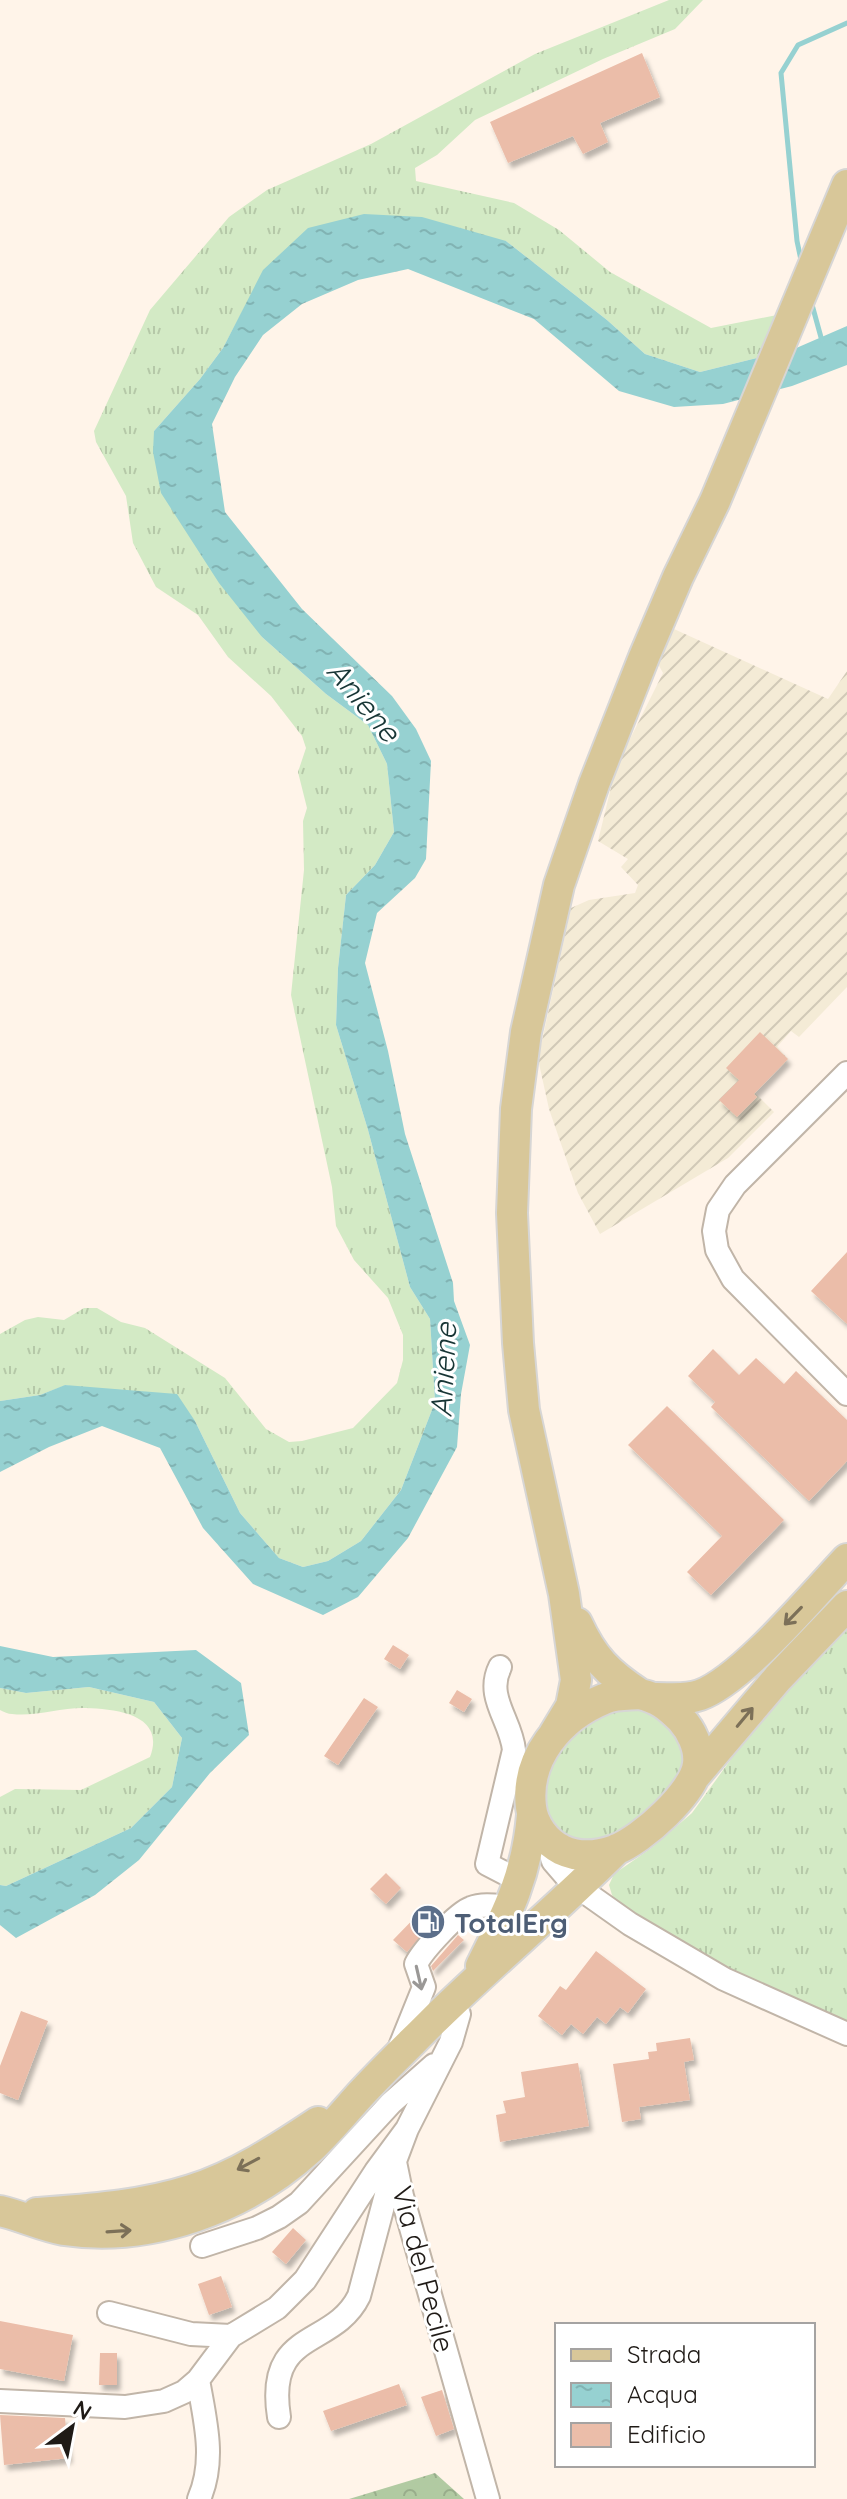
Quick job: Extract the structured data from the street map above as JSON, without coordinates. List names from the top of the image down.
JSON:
{
  "streets": {
    "street": ["Via del Pecile"]
  },
  "water": ["Aniene"],
  "places": {
    "fuel station": ["TotalErg"]
  },
  "legend": ["Strada", "Acqua", "Edificio"],
  "north": "top right"
}
